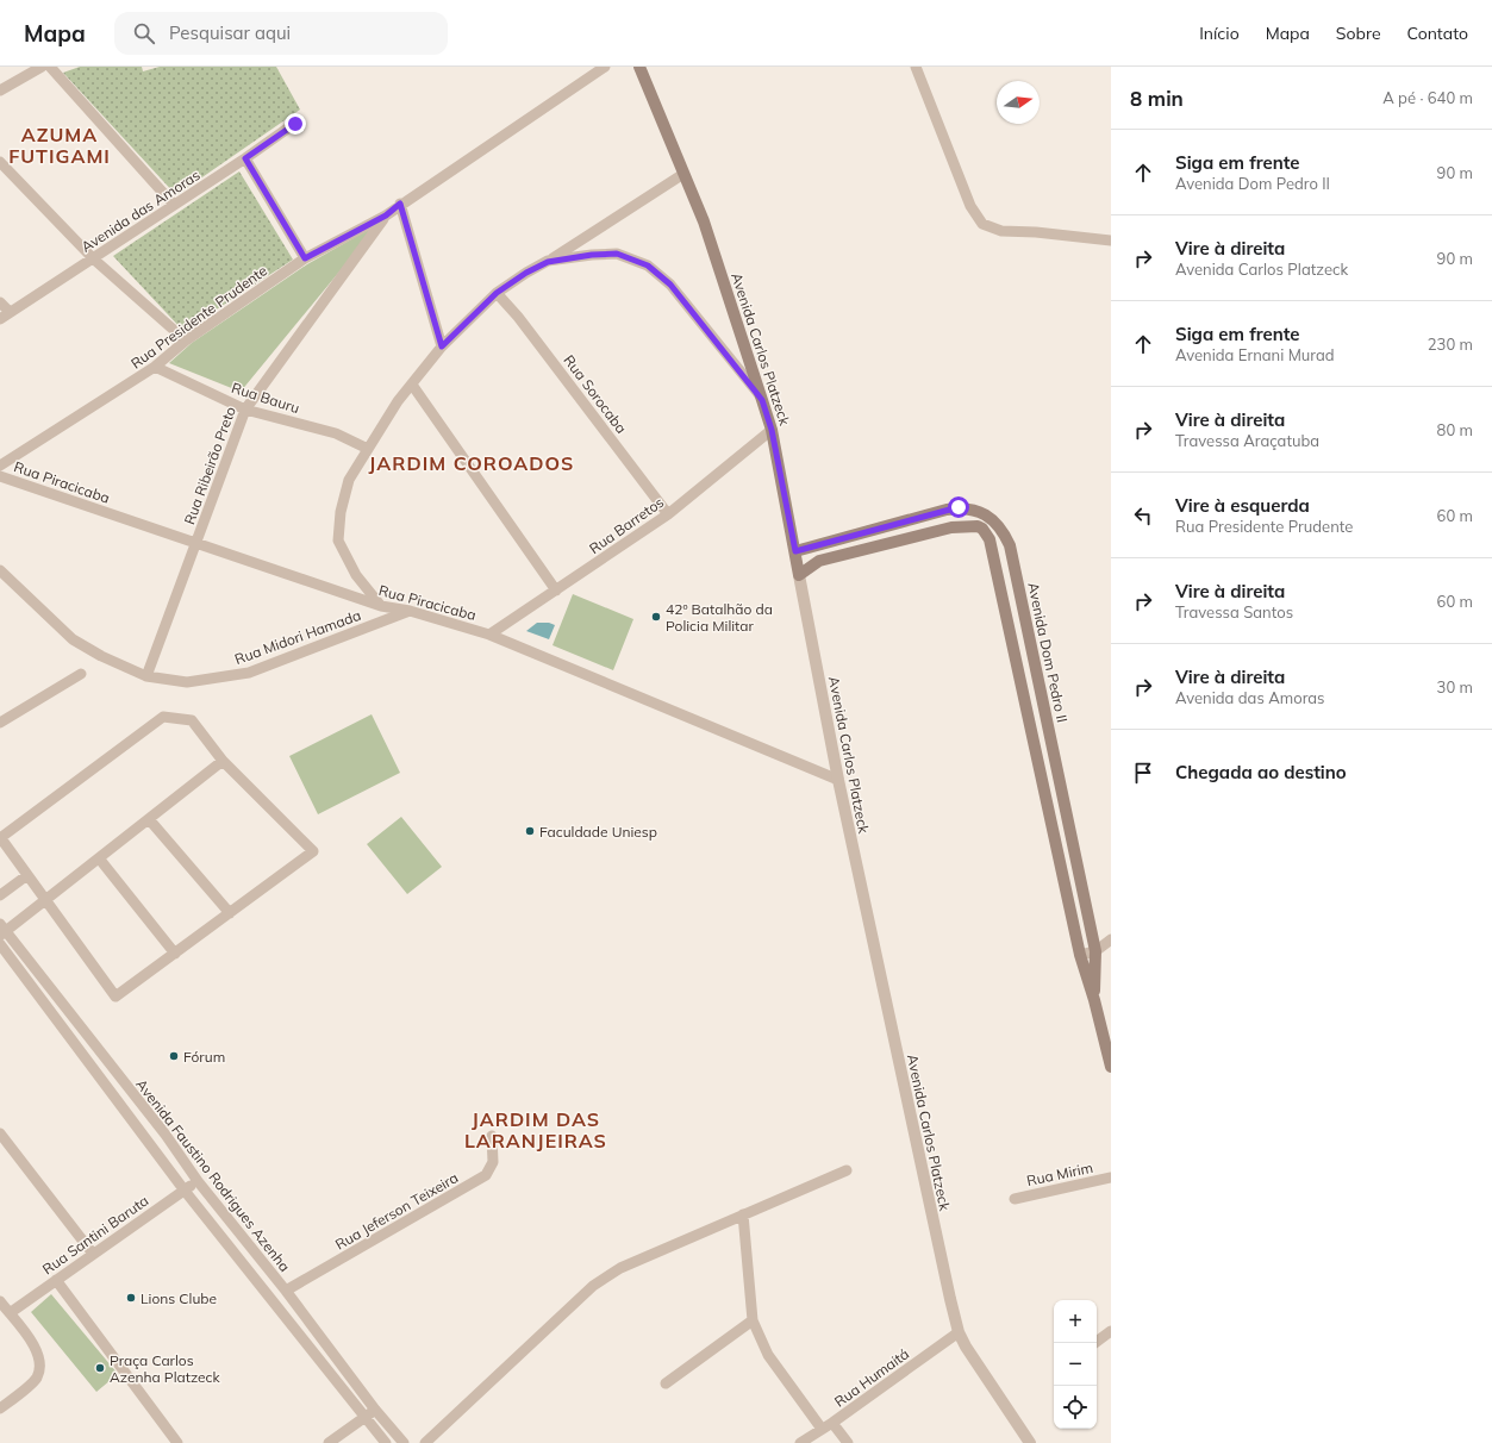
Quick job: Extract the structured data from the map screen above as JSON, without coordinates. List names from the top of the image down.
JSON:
{
  "streets": {
    "main road": ["Avenida Carlos Platzeck", "Avenida Dom Pedro II"],
    "street": [
      "Avenida das Amoras",
      "Rua Presidente Prudente",
      "Rua Sorocaba",
      "Rua Bauru",
      "Rua Ribeirão Preto",
      "Rua Piracicaba",
      "Rua Barretos",
      "Rua Midori Hamada",
      "Rua Mirim",
      "Avenida Faustino Rodrigues Azenha",
      "Rua Jeferson Teixeira",
      "Rua Santini Baruta",
      "Rua Humaitá"
    ]
  },
  "crossings": [
    ["Rua Presidente Prudente", "Rua Bauru"],
    ["Rua Presidente Prudente", "Rua Ribeirão Preto"],
    ["Avenida Carlos Platzeck", "Rua Piracicaba"],
    ["Avenida Carlos Platzeck", "Rua Barretos"],
    ["Avenida Carlos Platzeck", "Avenida Dom Pedro II"],
    ["Avenida Carlos Platzeck", "Rua Humaitá"],
    ["Rua Sorocaba", "Rua Barretos"],
    ["Rua Bauru", "Rua Ribeirão Preto"],
    ["Rua Ribeirão Preto", "Rua Piracicaba"],
    ["Rua Ribeirão Preto", "Rua Midori Hamada"],
    ["Rua Piracicaba", "Rua Barretos"],
    ["Rua Piracicaba", "Rua Midori Hamada"],
    ["Avenida Faustino Rodrigues Azenha", "Rua Jeferson Teixeira"],
    ["Avenida Faustino Rodrigues Azenha", "Rua Santini Baruta"]
  ],
  "districts": ["AZUMA FUTIGAMI", "JARDIM COROADOS", "JARDIM DAS LARANJEIRAS"],
  "places": [
    "42º Batalhão da Policia Militar",
    "Faculdade Uniesp",
    "Fórum",
    "Lions Clube",
    "Praça Carlos Azenha Platzeck"
  ],
  "north": "right",
  "page": {
    "header": "Mapa",
    "search": "Pesquisar aqui",
    "nav": [
      "Início",
      "Mapa",
      "Sobre",
      "Contato"
    ],
    "heading": ["8 min", "A pé · 640 m"],
    "list": [
      ["Siga em frente", "Avenida Dom Pedro II", "90 m"],
      ["Vire à direita", "Avenida Carlos Platzeck", "90 m"],
      ["Siga em frente", "Avenida Ernani Murad", "230 m"],
      ["Vire à direita", "Travessa Araçatuba", "80 m"],
      ["Vire à esquerda", "Rua Presidente Prudente", "60 m"],
      ["Vire à direita", "Travessa Santos", "60 m"],
      ["Vire à direita", "Avenida das Amoras", "30 m"],
      "Chegada ao destino"
    ],
    "map_buttons": ["+", "−"]
  }
}
